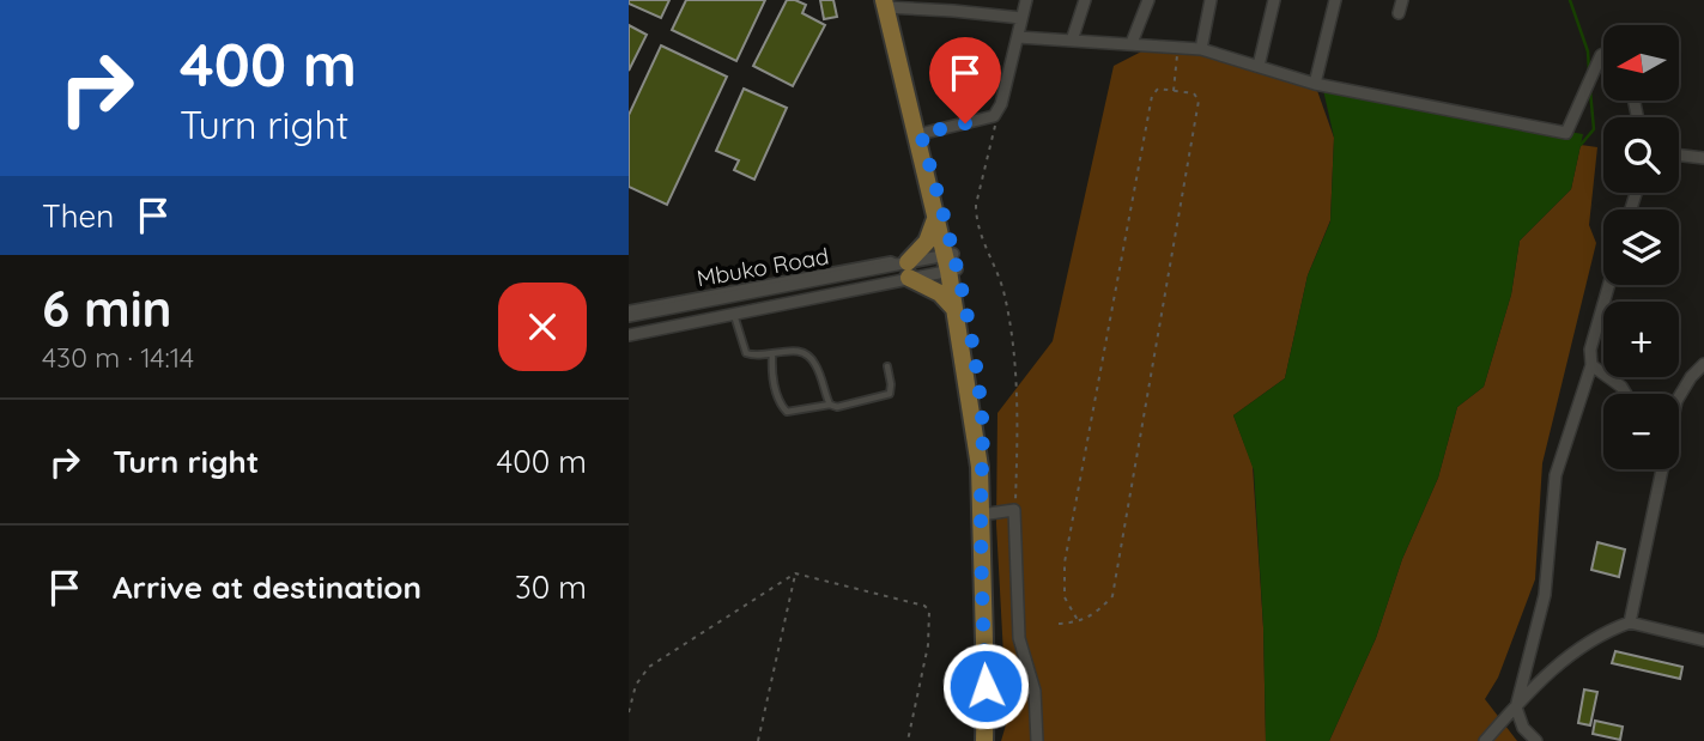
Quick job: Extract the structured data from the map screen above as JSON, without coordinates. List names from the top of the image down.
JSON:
{
  "streets": {
    "lane": ["Mbuko Road"]
  },
  "north": "left",
  "page": {
    "turn": ["400 m", "Turn right"],
    "map_buttons": ["+", "−"],
    "then": "Then",
    "heading": ["6 min", "430 m · 14:14"],
    "list": [
      {
        "name": "Turn right",
        "value": "400 m"
      },
      {
        "name": "Arrive at destination",
        "value": "30 m"
      }
    ]
  }
}
